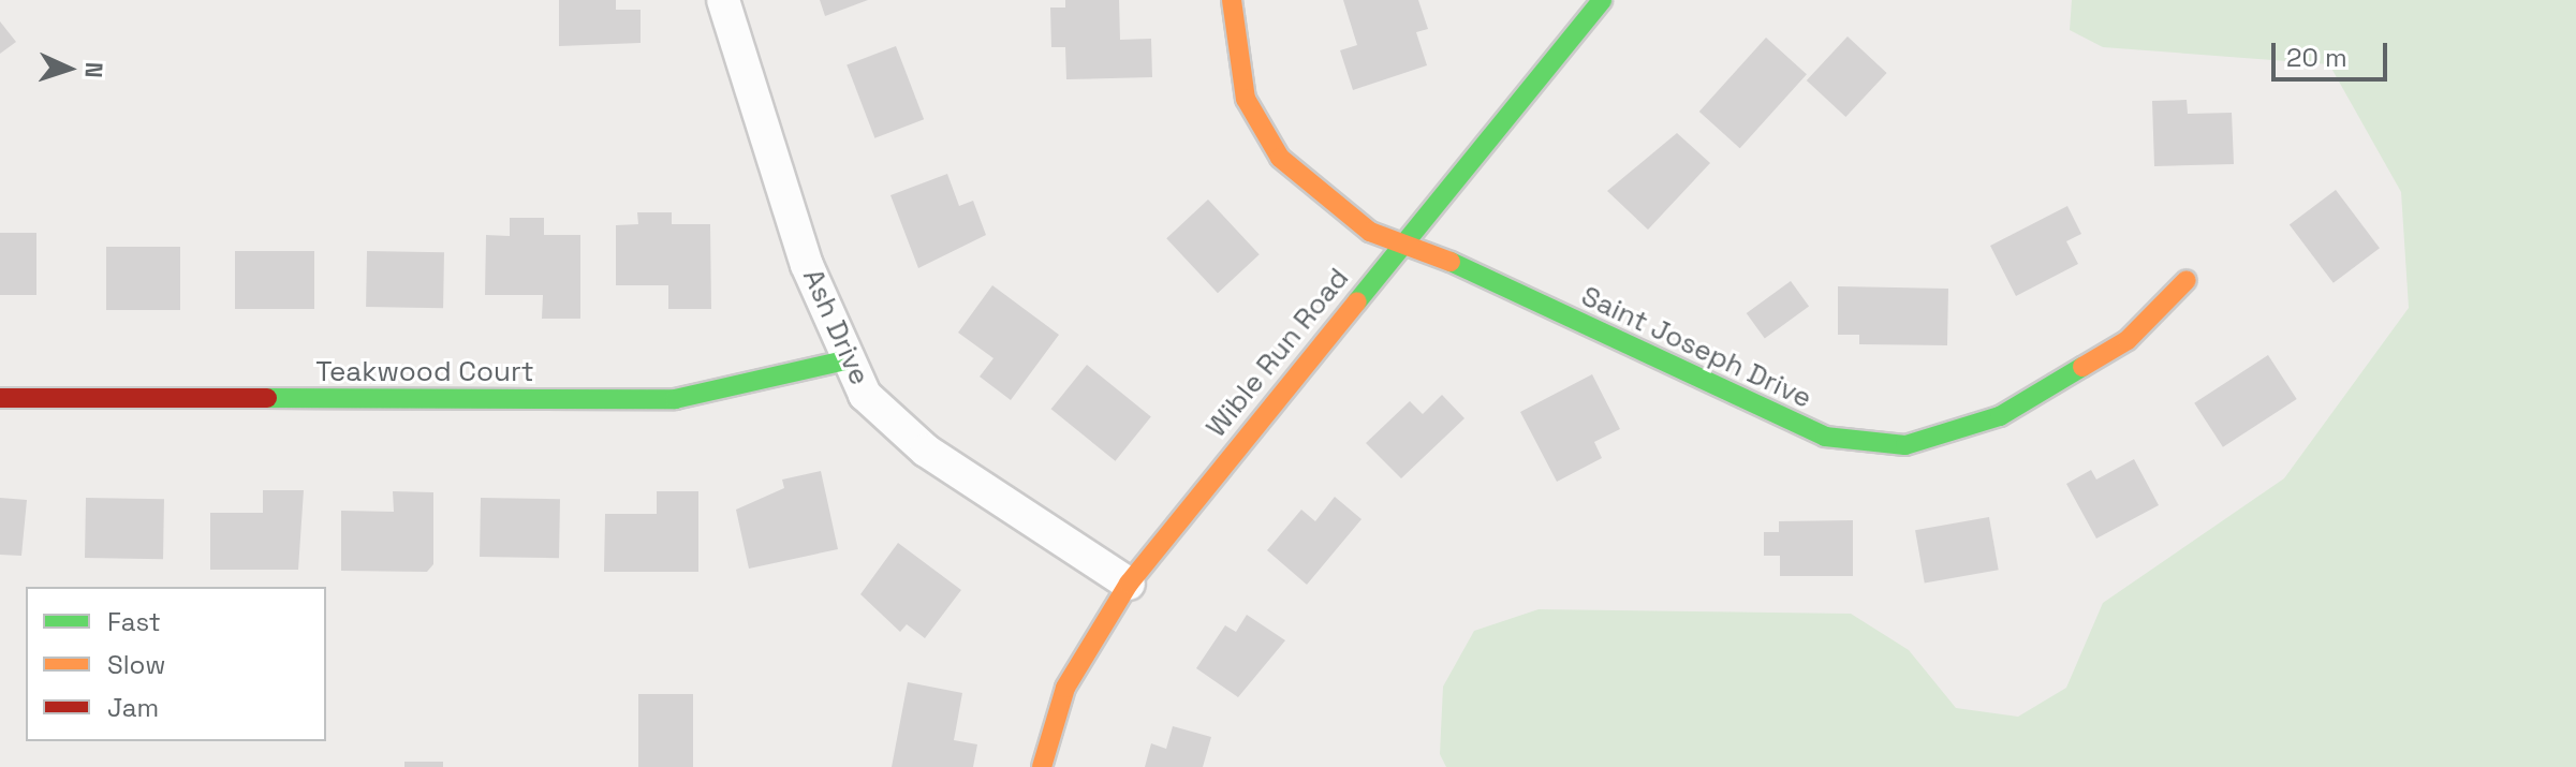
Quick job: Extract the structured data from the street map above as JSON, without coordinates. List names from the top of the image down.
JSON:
{
  "streets": {
    "street": [
      "Ash Drive",
      "Saint Joseph Drive",
      "Wible Run Road",
      "Teakwood Court"
    ]
  },
  "crossings": [
    ["Ash Drive", "Wible Run Road"],
    ["Ash Drive", "Teakwood Court"],
    ["Saint Joseph Drive", "Wible Run Road"]
  ],
  "legend": ["Fast", "Slow", "Jam"],
  "scale_bar": "20 m",
  "north": "right"
}
